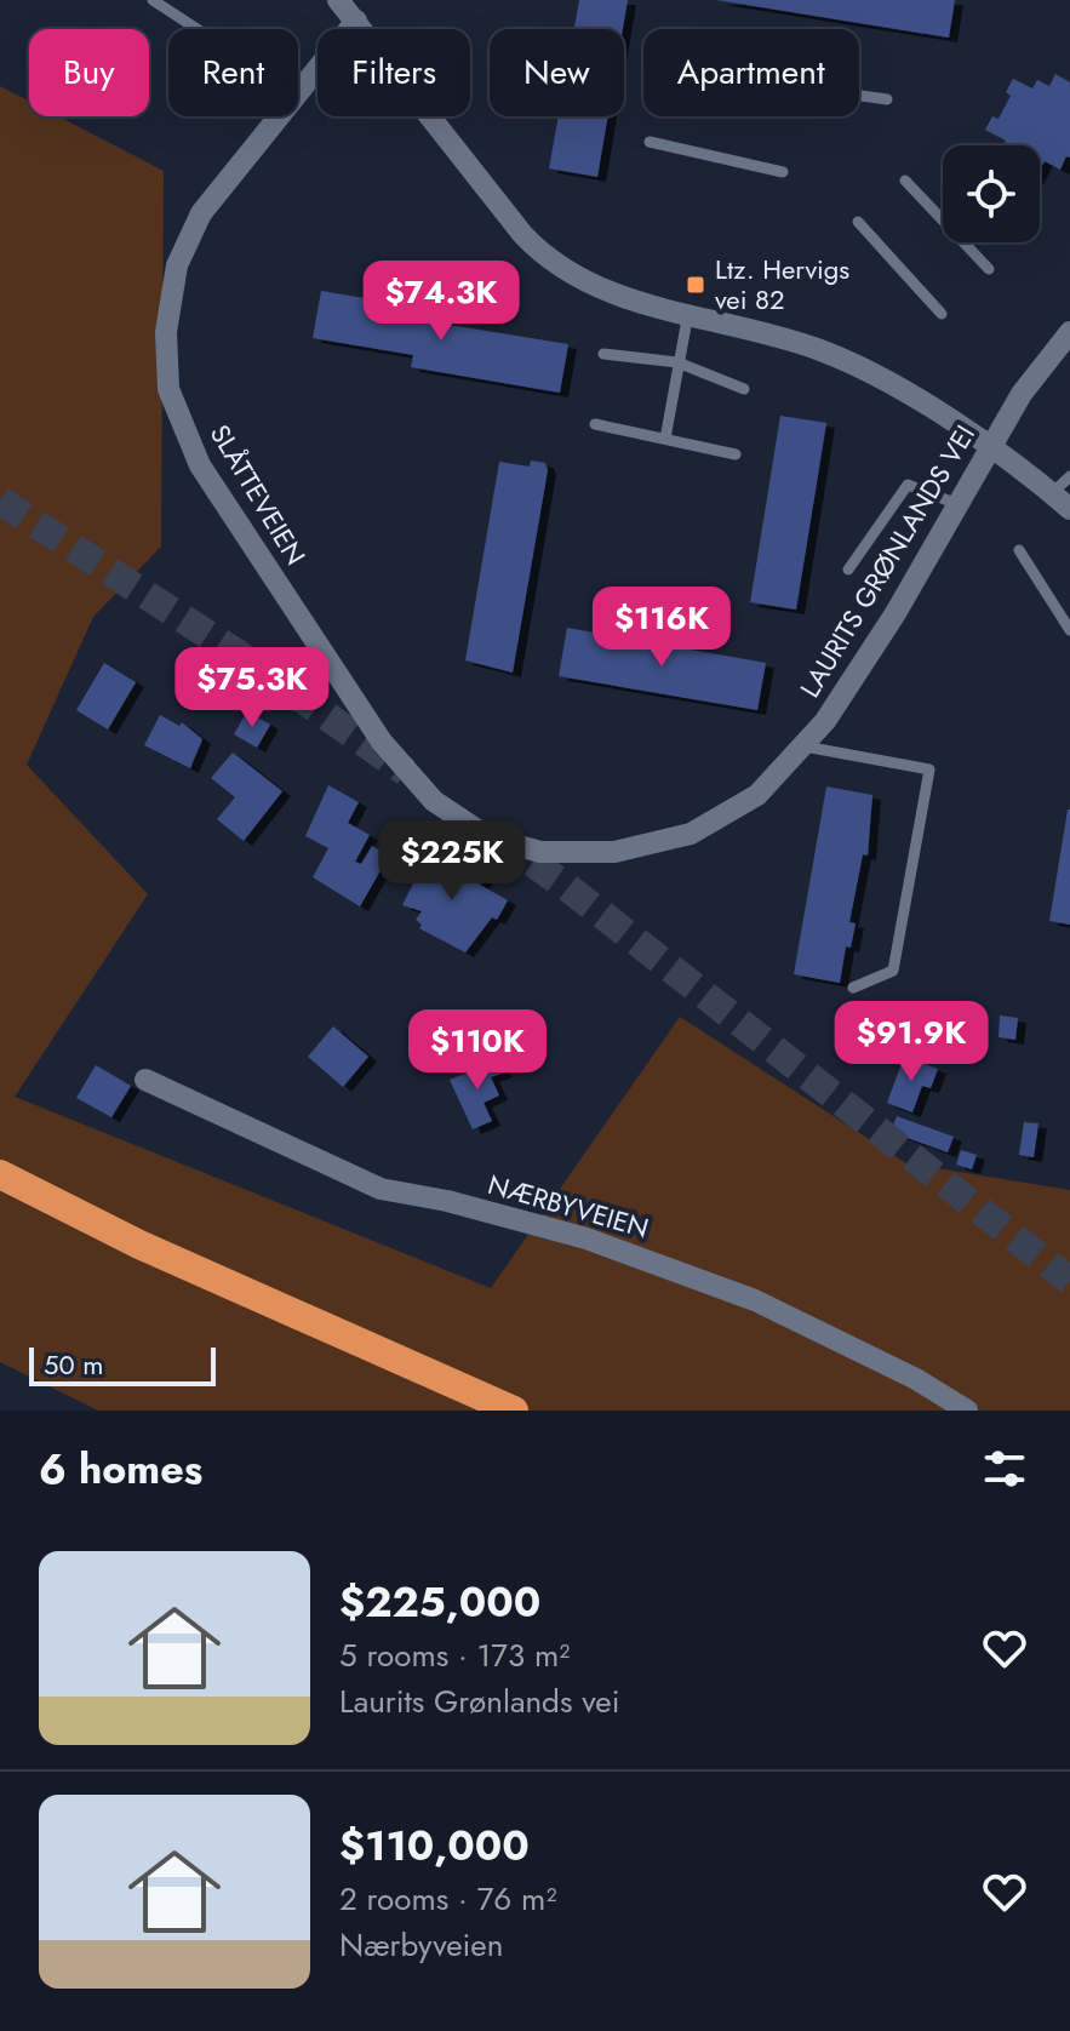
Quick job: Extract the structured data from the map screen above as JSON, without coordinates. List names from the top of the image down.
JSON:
{
  "streets": {
    "street": ["SLÅTTEVEIEN", "LAURITS GRØNLANDS VEI", "NÆRBYVEIEN"]
  },
  "crossings": [
    ["SLÅTTEVEIEN", "LAURITS GRØNLANDS VEI"]
  ],
  "places": {
    "transit": ["Ltz. Hervigs vei 82"]
  },
  "scale_bar": "50 m",
  "page": {
    "chip": [
      "Buy",
      "Rent",
      "Filters",
      "New",
      "Apartment"
    ],
    "price": [
      "$74.3K",
      "$116K",
      "$75.3K",
      "$225K",
      "$91.9K",
      "$110K"
    ],
    "scale": "50 m",
    "heading": "6 homes",
    "list": [
      {
        "name": "$225,000",
        "note": "5 rooms · 173 m² · Laurits Grønlands vei"
      },
      {
        "name": "$110,000",
        "note": "2 rooms · 76 m² · Nærbyveien"
      }
    ]
  }
}
